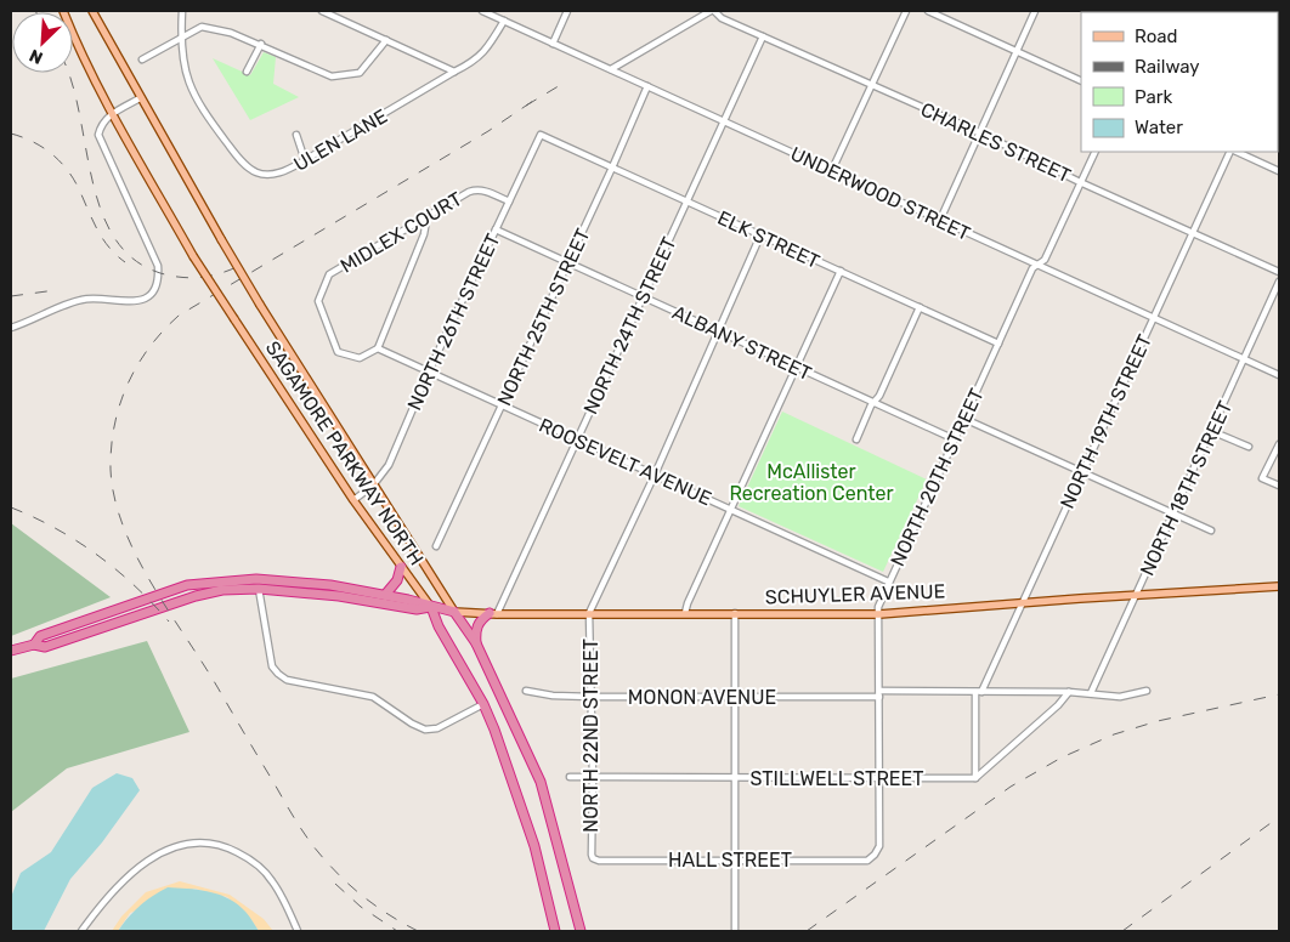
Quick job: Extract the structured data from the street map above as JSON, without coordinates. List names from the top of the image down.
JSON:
{
  "streets": {
    "highway": ["SAGAMORE PARKWAY NORTH", "SCHUYLER AVENUE"],
    "street": [
      "ULEN LANE",
      "CHARLES STREET",
      "UNDERWOOD STREET",
      "MIDLEX COURT",
      "ELK STREET",
      "NORTH 25TH STREET",
      "NORTH 26TH STREET",
      "NORTH 24TH STREET",
      "ALBANY STREET",
      "NORTH 19TH STREET",
      "ROOSEVELT AVENUE",
      "NORTH 20TH STREET",
      "NORTH 18TH STREET",
      "MONON AVENUE",
      "NORTH 22ND STREET",
      "STILLWELL STREET",
      "HALL STREET"
    ]
  },
  "crossings": [
    ["ULEN LANE", "UNDERWOOD STREET"],
    ["CHARLES STREET", "NORTH 24TH STREET"],
    ["CHARLES STREET", "NORTH 19TH STREET"],
    ["CHARLES STREET", "NORTH 20TH STREET"],
    ["UNDERWOOD STREET", "NORTH 25TH STREET"],
    ["UNDERWOOD STREET", "NORTH 24TH STREET"],
    ["UNDERWOOD STREET", "NORTH 19TH STREET"],
    ["UNDERWOOD STREET", "NORTH 20TH STREET"],
    ["UNDERWOOD STREET", "NORTH 18TH STREET"],
    ["MIDLEX COURT", "NORTH 26TH STREET"],
    ["ELK STREET", "NORTH 25TH STREET"],
    ["ELK STREET", "NORTH 26TH STREET"],
    ["ELK STREET", "NORTH 24TH STREET"],
    ["ELK STREET", "NORTH 20TH STREET"],
    ["NORTH 25TH STREET", "ALBANY STREET"],
    ["NORTH 25TH STREET", "ROOSEVELT AVENUE"],
    ["NORTH 26TH STREET", "ALBANY STREET"],
    ["NORTH 26TH STREET", "SAGAMORE PARKWAY NORTH"],
    ["NORTH 26TH STREET", "ROOSEVELT AVENUE"],
    ["NORTH 24TH STREET", "ALBANY STREET"],
    ["NORTH 24TH STREET", "ROOSEVELT AVENUE"],
    ["NORTH 24TH STREET", "SCHUYLER AVENUE"],
    ["ALBANY STREET", "NORTH 20TH STREET"],
    ["NORTH 19TH STREET", "SCHUYLER AVENUE"],
    ["NORTH 19TH STREET", "MONON AVENUE"],
    ["NORTH 19TH STREET", "STILLWELL STREET"],
    ["SAGAMORE PARKWAY NORTH", "SCHUYLER AVENUE"],
    ["ROOSEVELT AVENUE", "NORTH 20TH STREET"],
    ["NORTH 20TH STREET", "SCHUYLER AVENUE"],
    ["NORTH 20TH STREET", "MONON AVENUE"],
    ["NORTH 20TH STREET", "STILLWELL STREET"],
    ["NORTH 20TH STREET", "HALL STREET"],
    ["NORTH 18TH STREET", "SCHUYLER AVENUE"],
    ["NORTH 18TH STREET", "MONON AVENUE"],
    ["SCHUYLER AVENUE", "NORTH 22ND STREET"],
    ["MONON AVENUE", "NORTH 22ND STREET"],
    ["NORTH 22ND STREET", "STILLWELL STREET"],
    ["NORTH 22ND STREET", "HALL STREET"]
  ],
  "parks": ["McAllister Recreation Center"],
  "legend": [
    "Road",
    "Railway",
    "Park",
    "Water"
  ],
  "north": "bottom left"
}
